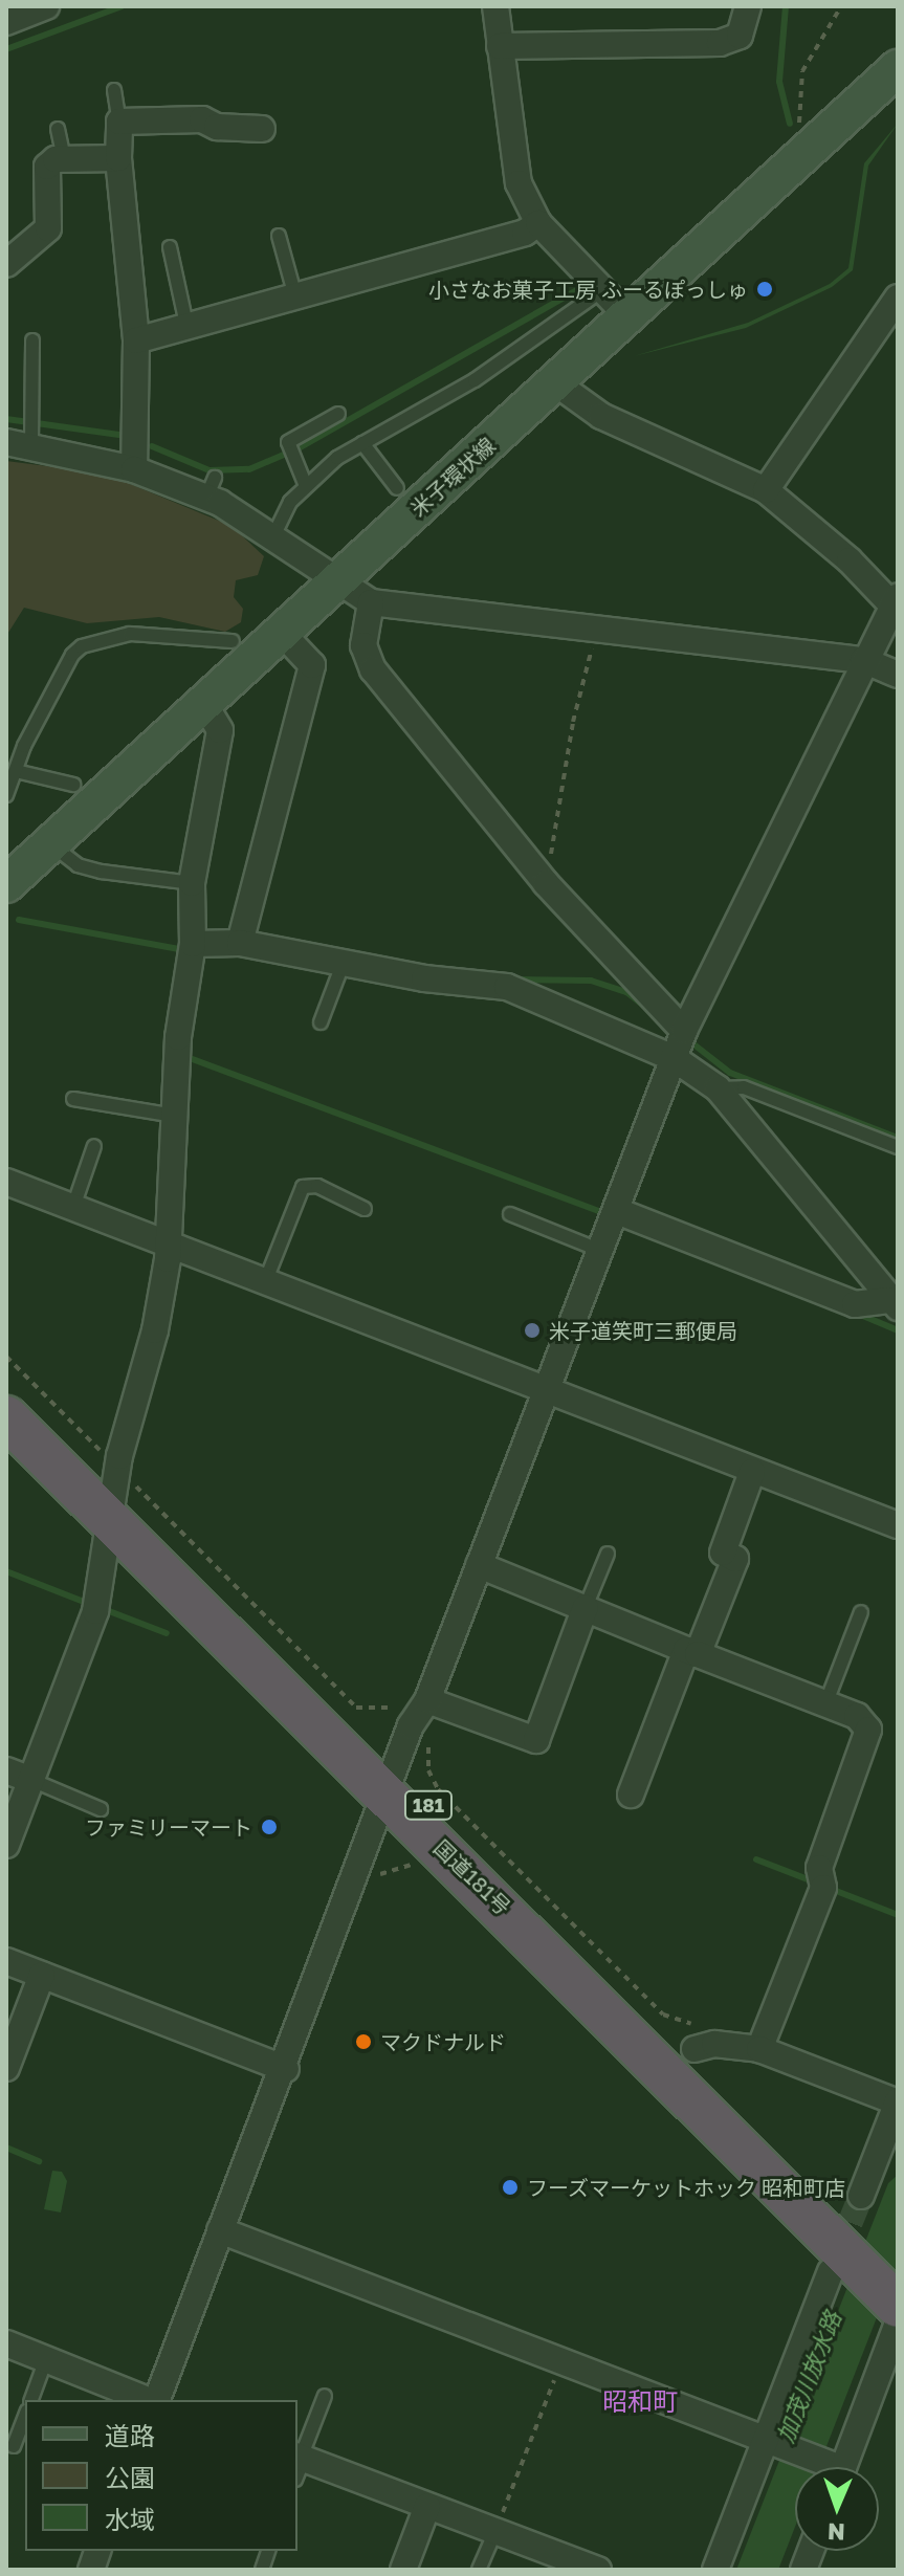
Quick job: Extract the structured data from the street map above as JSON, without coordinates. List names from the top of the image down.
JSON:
{
  "streets": {
    "highway": ["181", "国道181号"],
    "main road": ["米子環状線"]
  },
  "districts": ["昭和町"],
  "water": ["加茂川放水路"],
  "places": [
    "小さなお菓子工房 ふーるぽっしゅ",
    "米子道笑町三郵便局",
    "ファミリーマート",
    "マクドナルド",
    "フーズマーケットホック 昭和町店"
  ],
  "legend": ["道路", "公園", "水域"],
  "north": "bottom"
}
